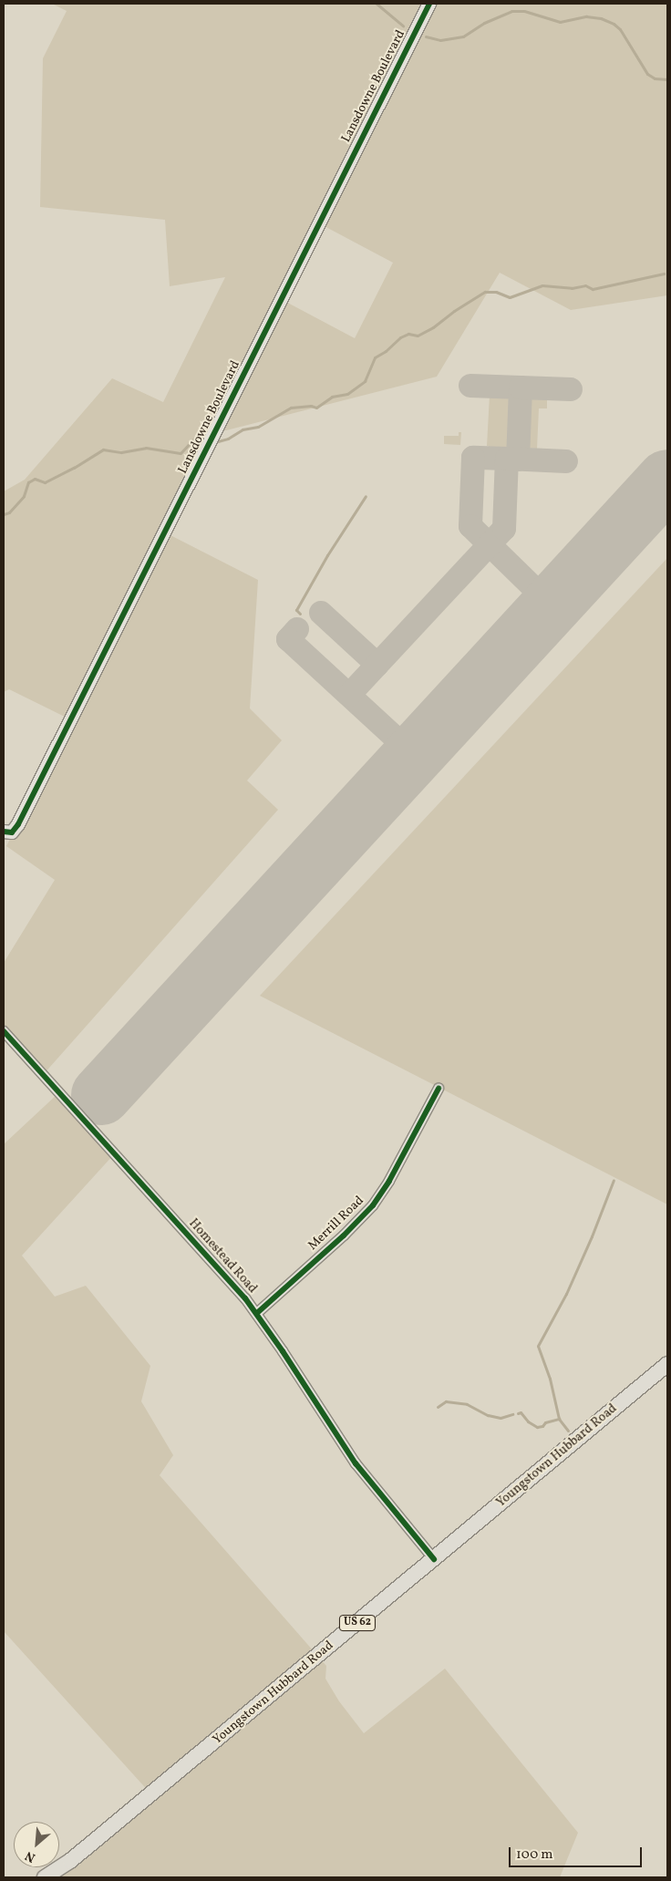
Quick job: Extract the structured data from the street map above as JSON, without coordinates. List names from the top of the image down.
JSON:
{
  "streets": {
    "main road": ["Youngstown Hubbard Road", "US 62"],
    "street": ["Lansdowne Boulevard", "Merrill Road", "Homestead Road"]
  },
  "crossings": [
    ["Merrill Road", "Homestead Road"],
    ["Homestead Road", "Youngstown Hubbard Road"]
  ],
  "scale_bar": "100 m",
  "north": "bottom left"
}
